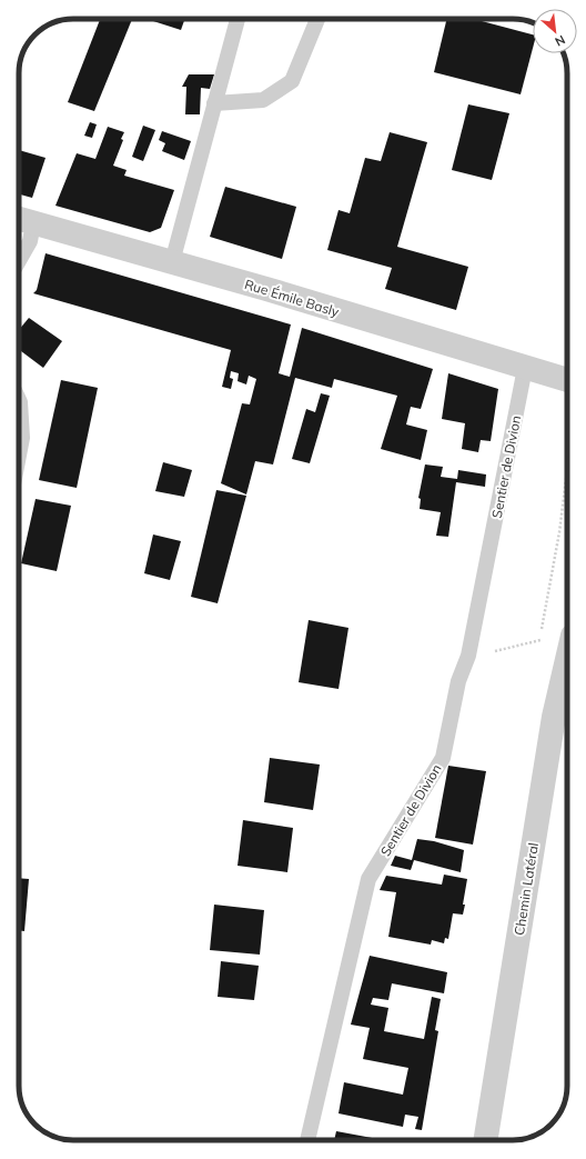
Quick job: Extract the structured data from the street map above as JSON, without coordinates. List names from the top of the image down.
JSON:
{
  "streets": {
    "street": ["Rue Émile Basly", "Chemin Latéral"],
    "lane": ["Sentier de Divion"]
  },
  "crossings": [
    ["Rue Émile Basly", "Sentier de Divion"]
  ],
  "north": "bottom right"
}
